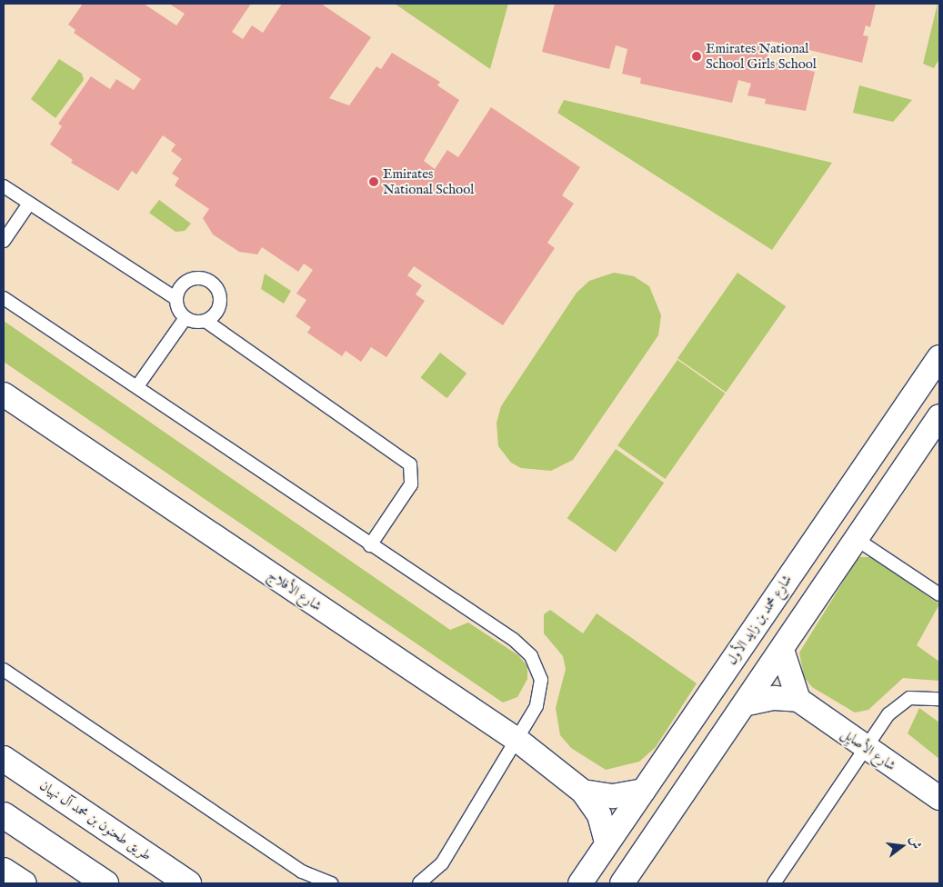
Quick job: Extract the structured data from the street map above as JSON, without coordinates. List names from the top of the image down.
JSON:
{
  "streets": {
    "main road": ["طريق طحنون بن محمد آل نهيان"],
    "street": ["شارع الأفلاج", "شارع محمد بن زايد الأول", "شارع الأصايِل"]
  },
  "crossings": [
    ["شارع الأفلاج", "شارع محمد بن زايد الأول"]
  ],
  "places": ["Emirates National School Girls School", "Emirates National School"],
  "north": "right"
}
